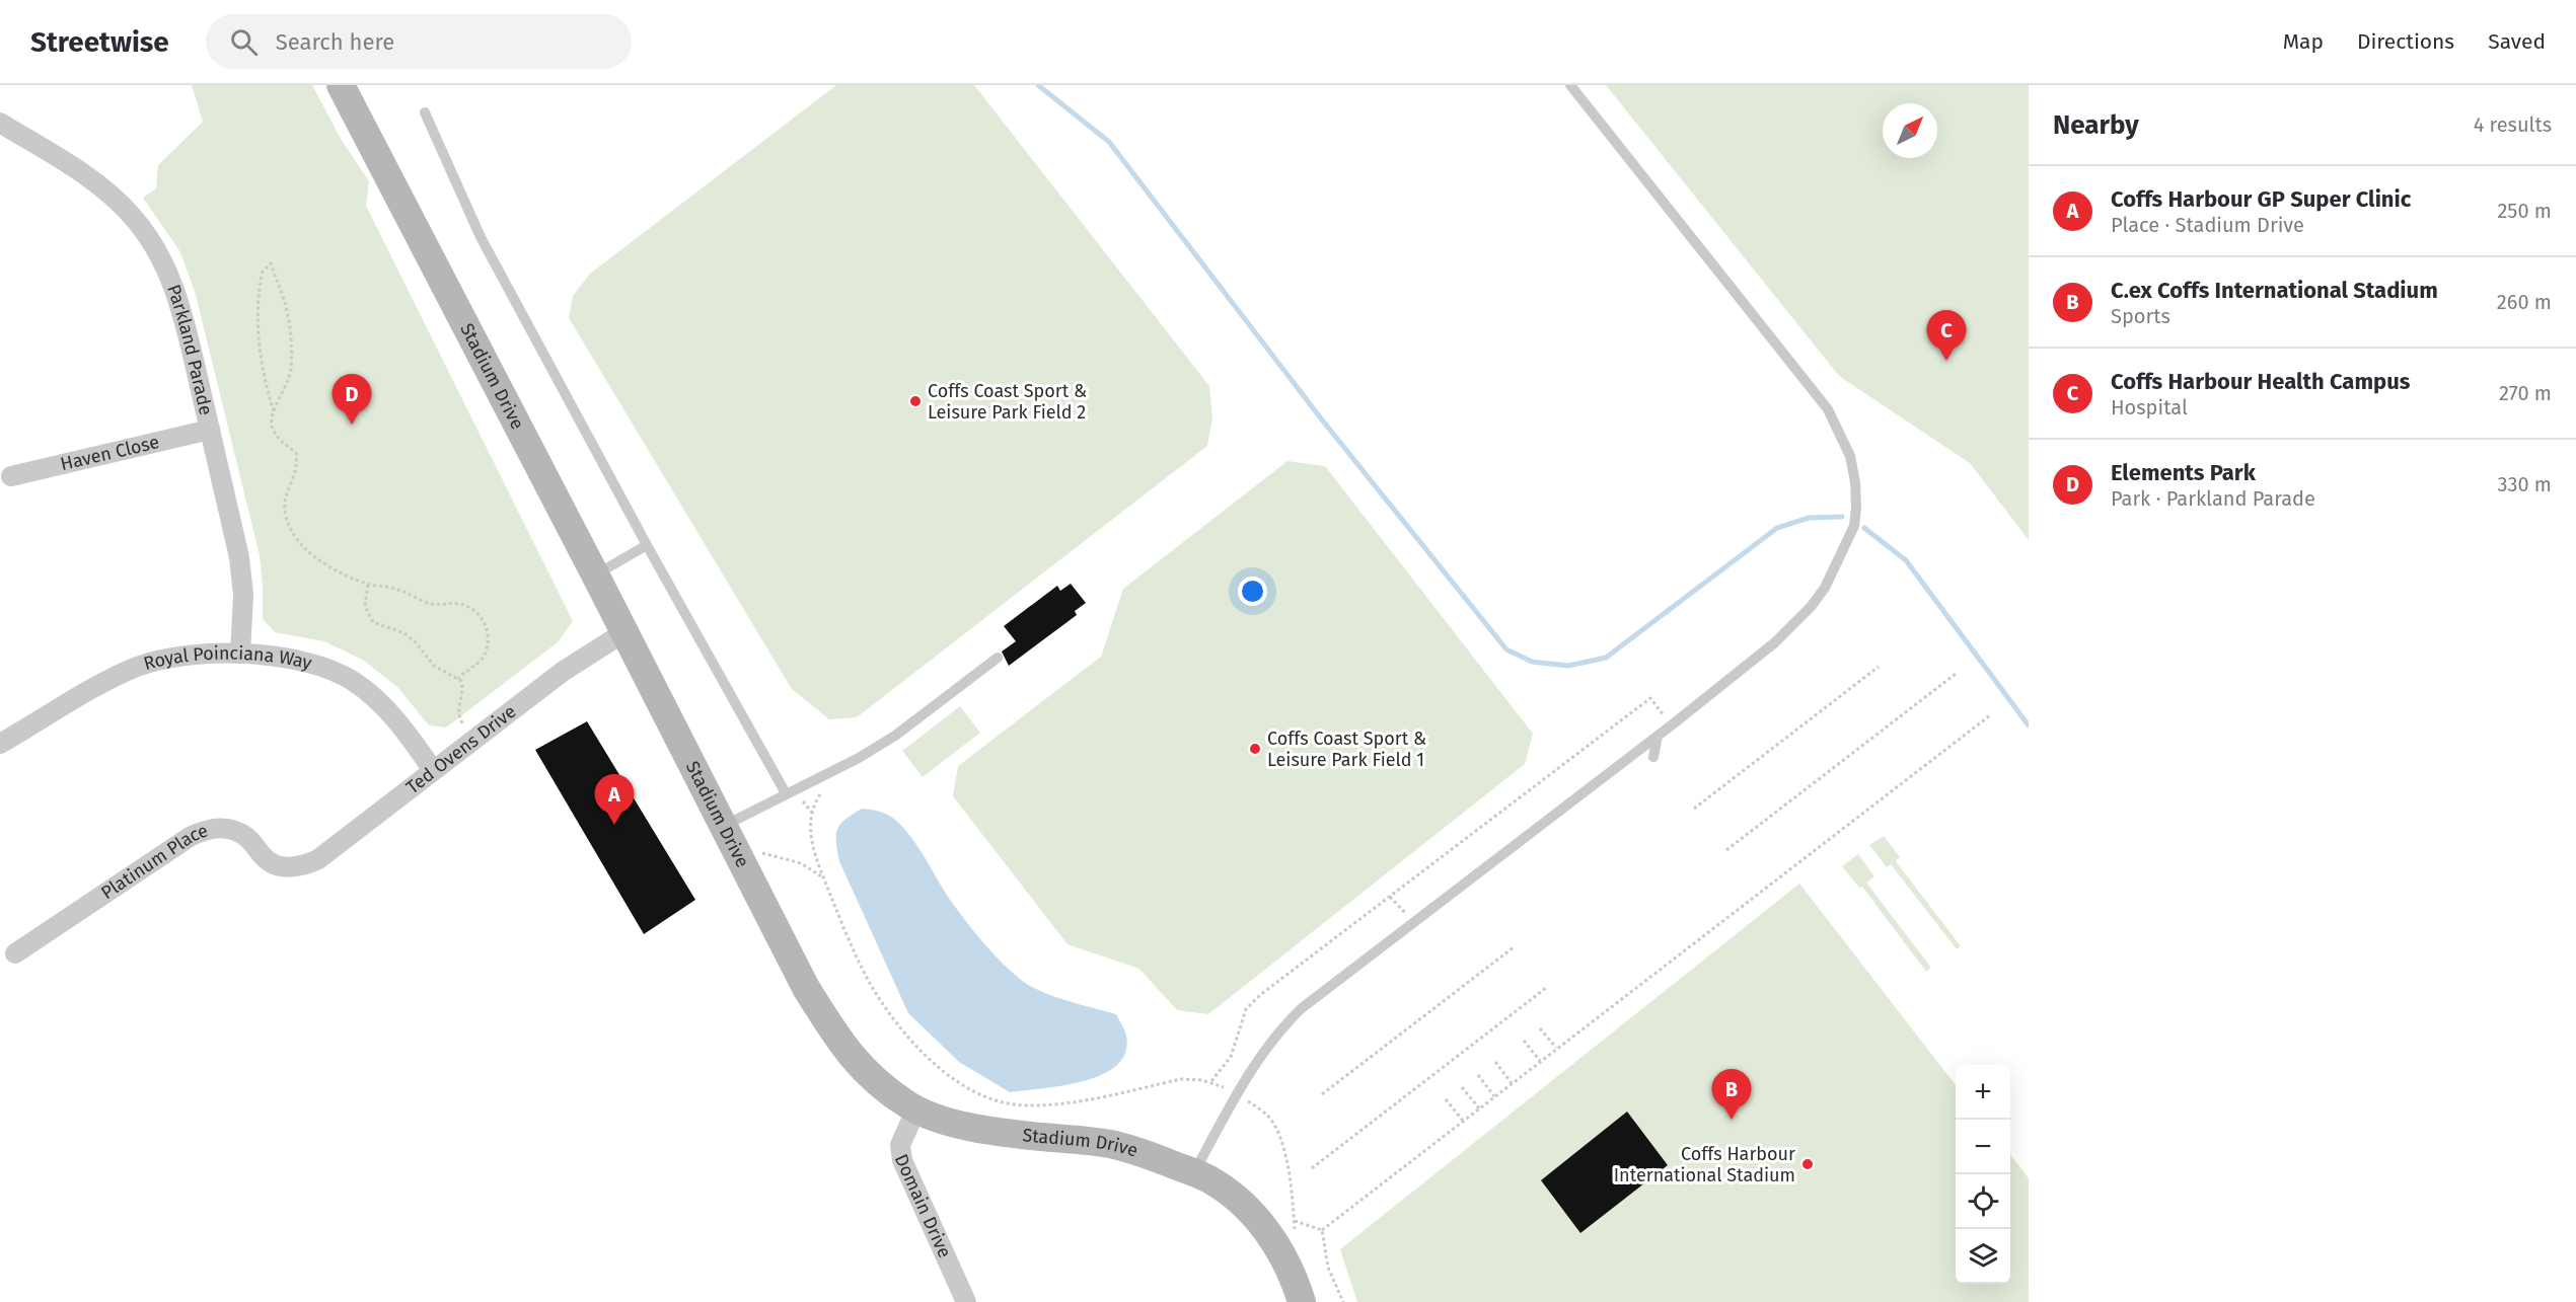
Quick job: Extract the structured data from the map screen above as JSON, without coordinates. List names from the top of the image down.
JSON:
{
  "streets": {
    "main road": ["Stadium Drive"],
    "street": [
      "Parkland Parade",
      "Haven Close",
      "Royal Poinciana Way",
      "Ted Ovens Drive",
      "Platinum Place",
      "Domain Drive"
    ]
  },
  "crossings": [
    ["Parkland Parade", "Haven Close"],
    ["Parkland Parade", "Royal Poinciana Way"],
    ["Stadium Drive", "Ted Ovens Drive"],
    ["Stadium Drive", "Domain Drive"],
    ["Royal Poinciana Way", "Ted Ovens Drive"],
    ["Ted Ovens Drive", "Platinum Place"]
  ],
  "places": ["Coffs Coast Sport & Leisure Park Field 2", "Coffs Coast Sport & Leisure Park Field 1", "Coffs Harbour International Stadium"],
  "north": "top right",
  "page": {
    "header": "Streetwise",
    "search": "Search here",
    "nav": ["Map", "Directions", "Saved"],
    "heading": ["Nearby", "4 results"],
    "list": [
      {
        "mark": "A",
        "name": "Coffs Harbour GP Super Clinic",
        "note": "Place · Stadium Drive",
        "value": "250 m"
      },
      {
        "mark": "B",
        "name": "C.ex Coffs International Stadium",
        "note": "Sports",
        "value": "260 m"
      },
      {
        "mark": "C",
        "name": "Coffs Harbour Health Campus",
        "note": "Hospital",
        "value": "270 m"
      },
      {
        "mark": "D",
        "name": "Elements Park",
        "note": "Park · Parkland Parade",
        "value": "330 m"
      }
    ],
    "pins": [
      "C",
      "D",
      "A",
      "B"
    ],
    "map_buttons": ["+", "−"]
  }
}
